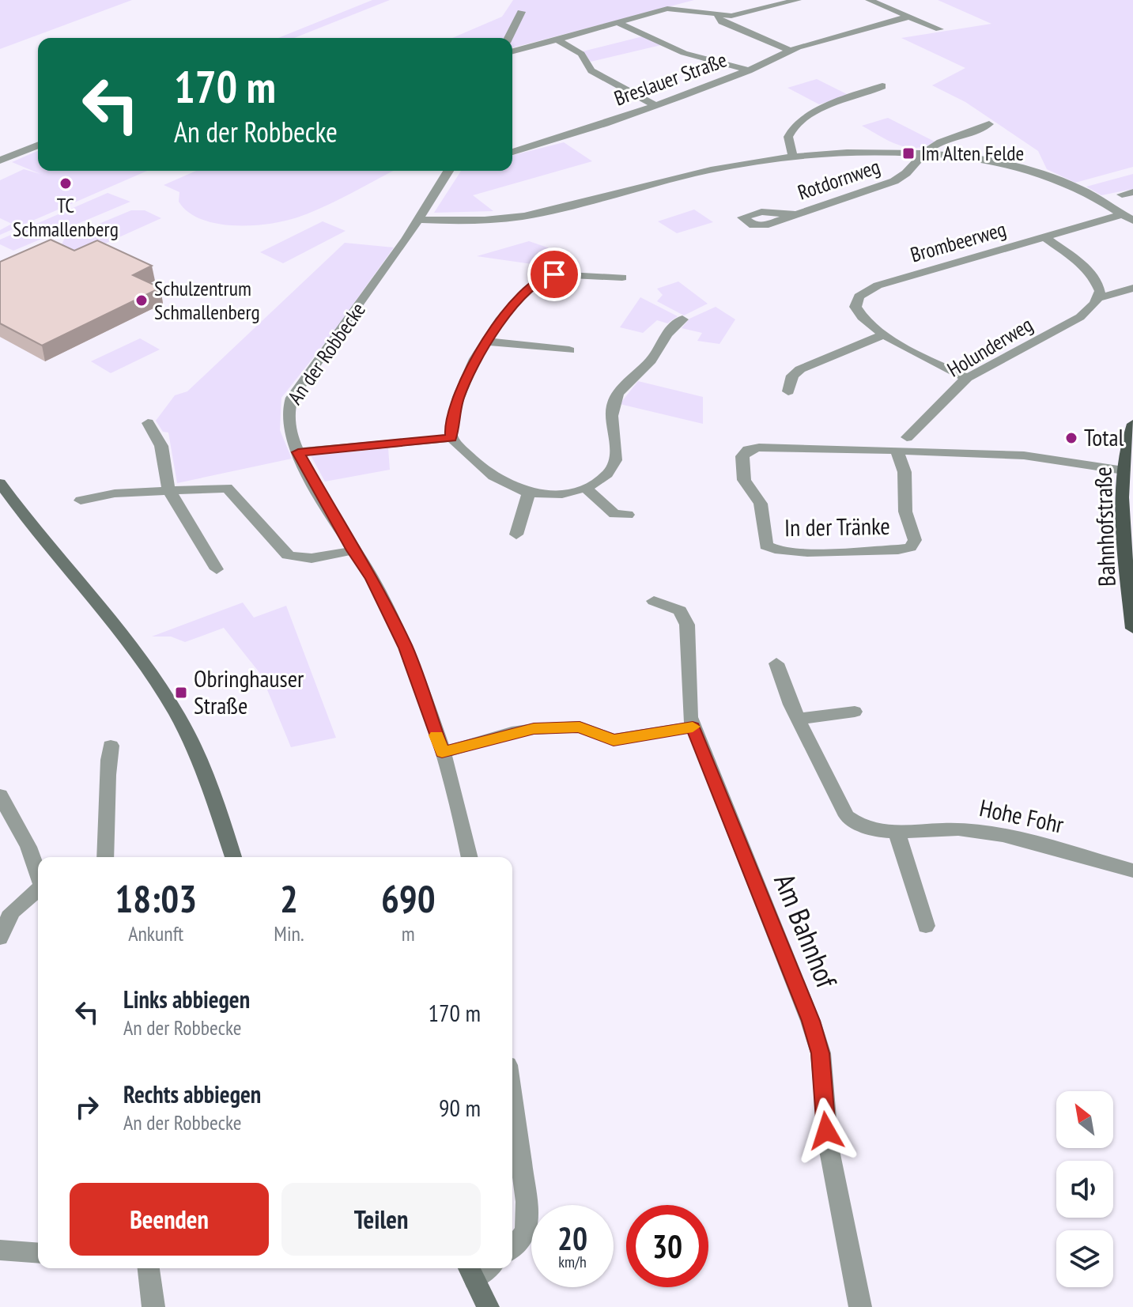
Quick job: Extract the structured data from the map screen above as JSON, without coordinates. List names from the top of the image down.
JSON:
{
  "streets": {
    "main road": ["Bahnhofstraße"],
    "street": [
      "Breslauer Straße",
      "Rotdornweg",
      "Brombeerweg",
      "Holunderweg",
      "An der Robbecke",
      "In der Tränke",
      "Hohe Fohr",
      "Am Bahnhof"
    ]
  },
  "crossings": [
    ["Brombeerweg", "Holunderweg"],
    ["Bahnhofstraße", "In der Tränke"]
  ],
  "places": {
    "transit": ["Im Alten Felde", "Obringhauser Straße"],
    "other": ["TC Schmallenberg", "Schulzentrum Schmallenberg", "Total"]
  },
  "north": "top left",
  "page": {
    "turn": ["170 m", "An der Robbecke"],
    "eta": [
      "18:03",
      "Ankunft",
      "2",
      "Min.",
      "690",
      "m"
    ],
    "list": [
      {
        "name": "Links abbiegen",
        "note": "An der Robbecke",
        "value": "170 m"
      },
      {
        "name": "Rechts abbiegen",
        "note": "An der Robbecke",
        "value": "90 m"
      }
    ],
    "buttons": ["Beenden", "Teilen"],
    "speed": "20 km/h",
    "limit": "30"
  }
}
